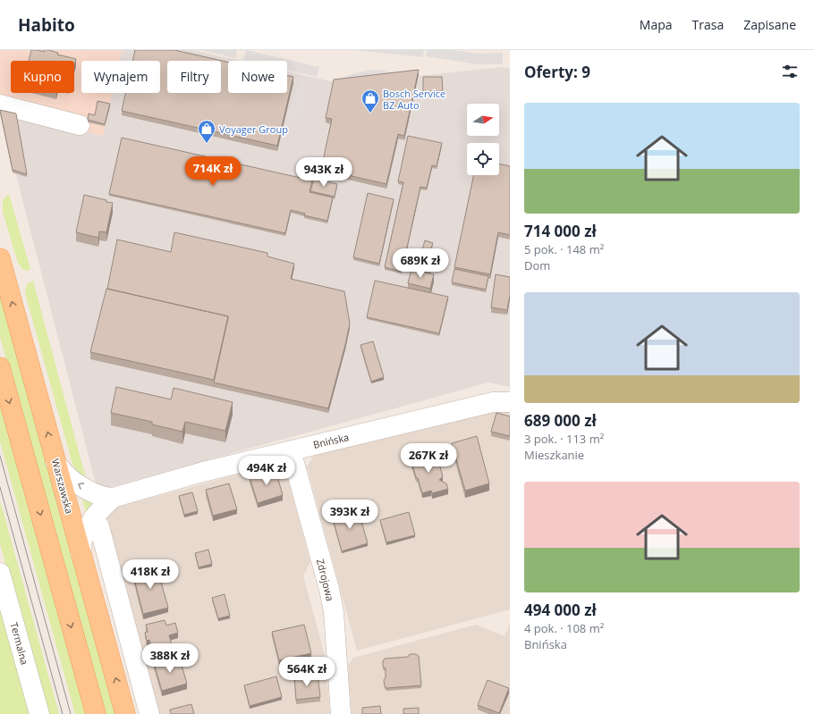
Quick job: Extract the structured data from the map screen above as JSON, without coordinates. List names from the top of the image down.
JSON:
{
  "streets": {
    "main road": ["Warszawska"],
    "street": ["Bnińska", "Zdrojowa", "Termalna"]
  },
  "crossings": [
    ["Bnińska", "Warszawska"],
    ["Bnińska", "Zdrojowa"]
  ],
  "places": {
    "shop": ["Bosch Service BZ Auto", "Voyager Group"]
  },
  "north": "right",
  "page": {
    "header": "Habito",
    "nav": ["Mapa", "Trasa", "Zapisane"],
    "heading": "Oferty: 9",
    "chip": [
      "Kupno",
      "Wynajem",
      "Filtry",
      "Nowe"
    ],
    "list": [
      {
        "name": "714 000 zł",
        "note": "5 pok. · 148 m² · Dom"
      },
      {
        "name": "689 000 zł",
        "note": "3 pok. · 113 m² · Mieszkanie"
      },
      {
        "name": "494 000 zł",
        "note": "4 pok. · 108 m² · Bnińska"
      }
    ],
    "price": [
      "714K zł",
      "943K zł",
      "689K zł",
      "267K zł",
      "494K zł",
      "393K zł",
      "418K zł",
      "388K zł",
      "564K zł"
    ]
  }
}
